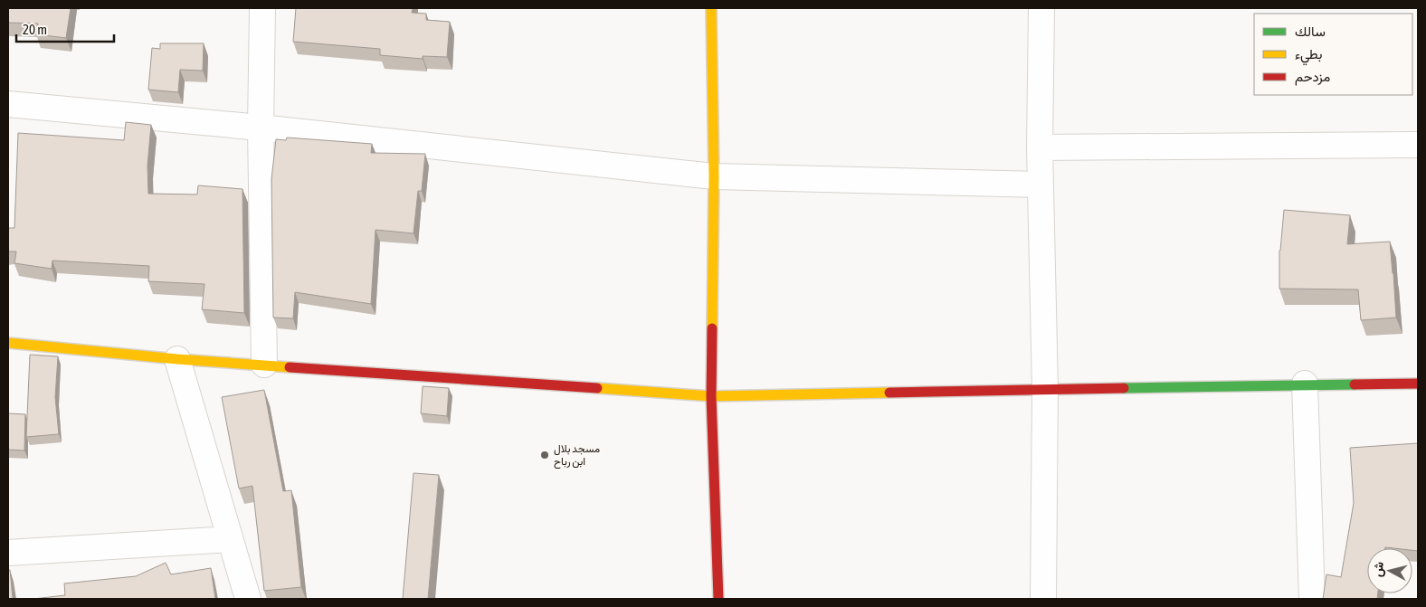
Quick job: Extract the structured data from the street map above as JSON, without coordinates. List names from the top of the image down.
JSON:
{
  "places": ["مسجد بلال ابن رباح"],
  "legend": ["سالك", "بطيء", "مزدحم"],
  "scale_bar": "20 m",
  "north": "left"
}
